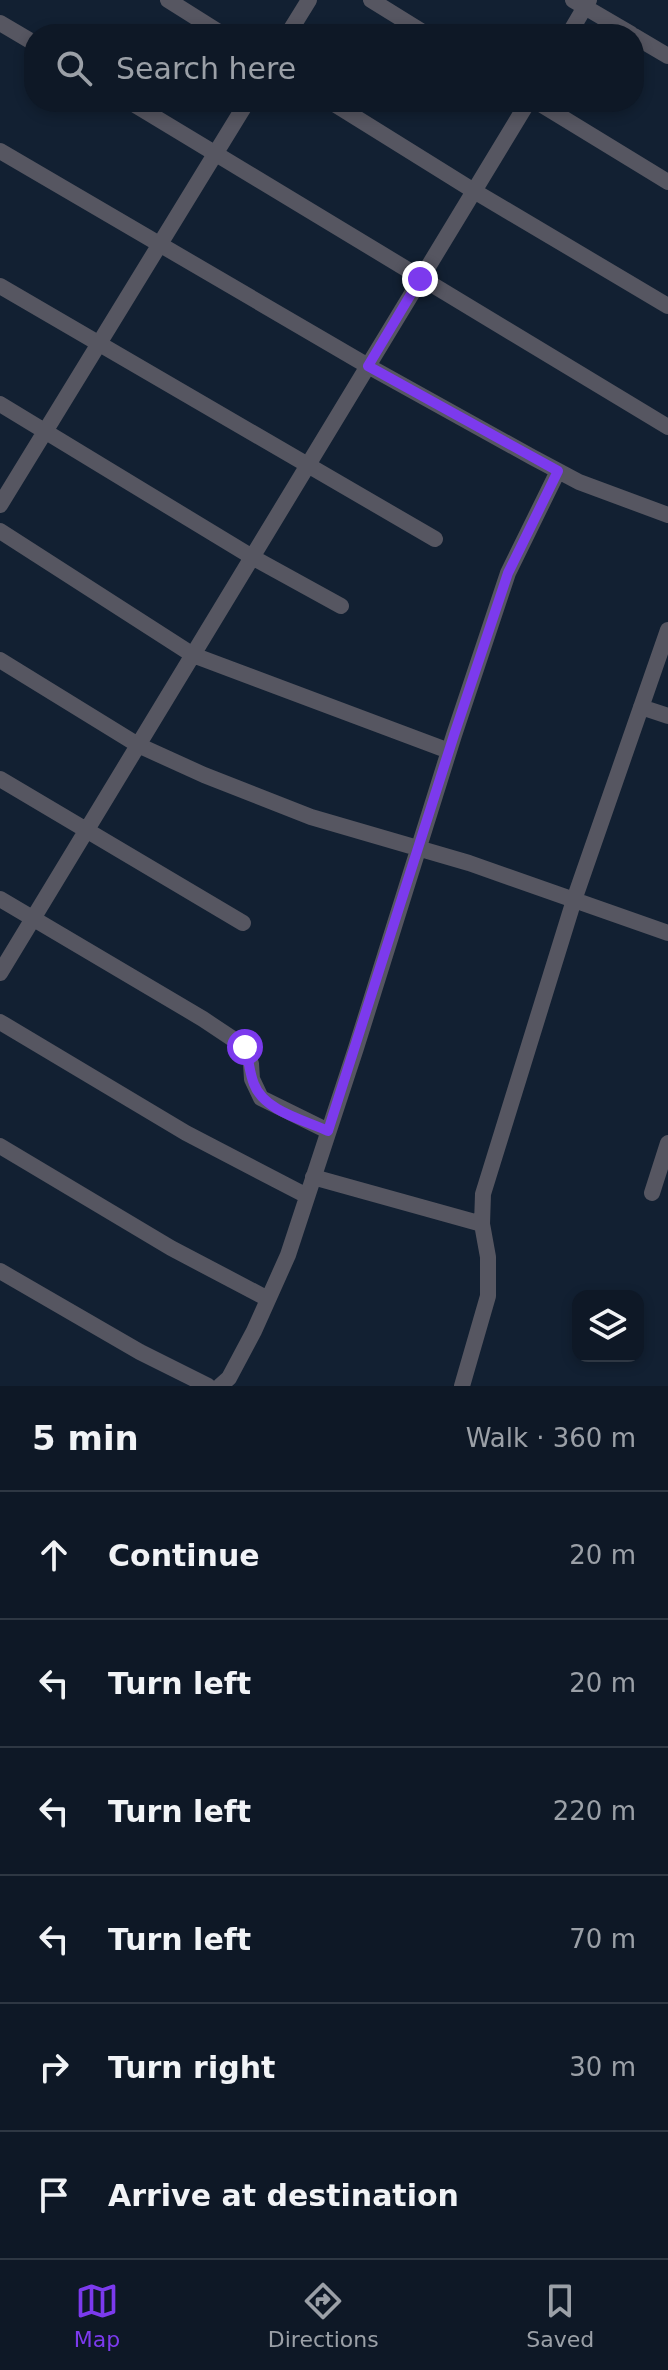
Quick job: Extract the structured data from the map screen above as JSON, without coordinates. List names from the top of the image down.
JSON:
{
  "page": {
    "search": "Search here",
    "heading": ["5 min", "Walk · 360 m"],
    "list": [
      ["Continue", "20 m"],
      ["Turn left", "20 m"],
      ["Turn left", "220 m"],
      ["Turn left", "70 m"],
      ["Turn right", "30 m"],
      "Arrive at destination"
    ],
    "nav": ["Map", "Directions", "Saved"]
  }
}
